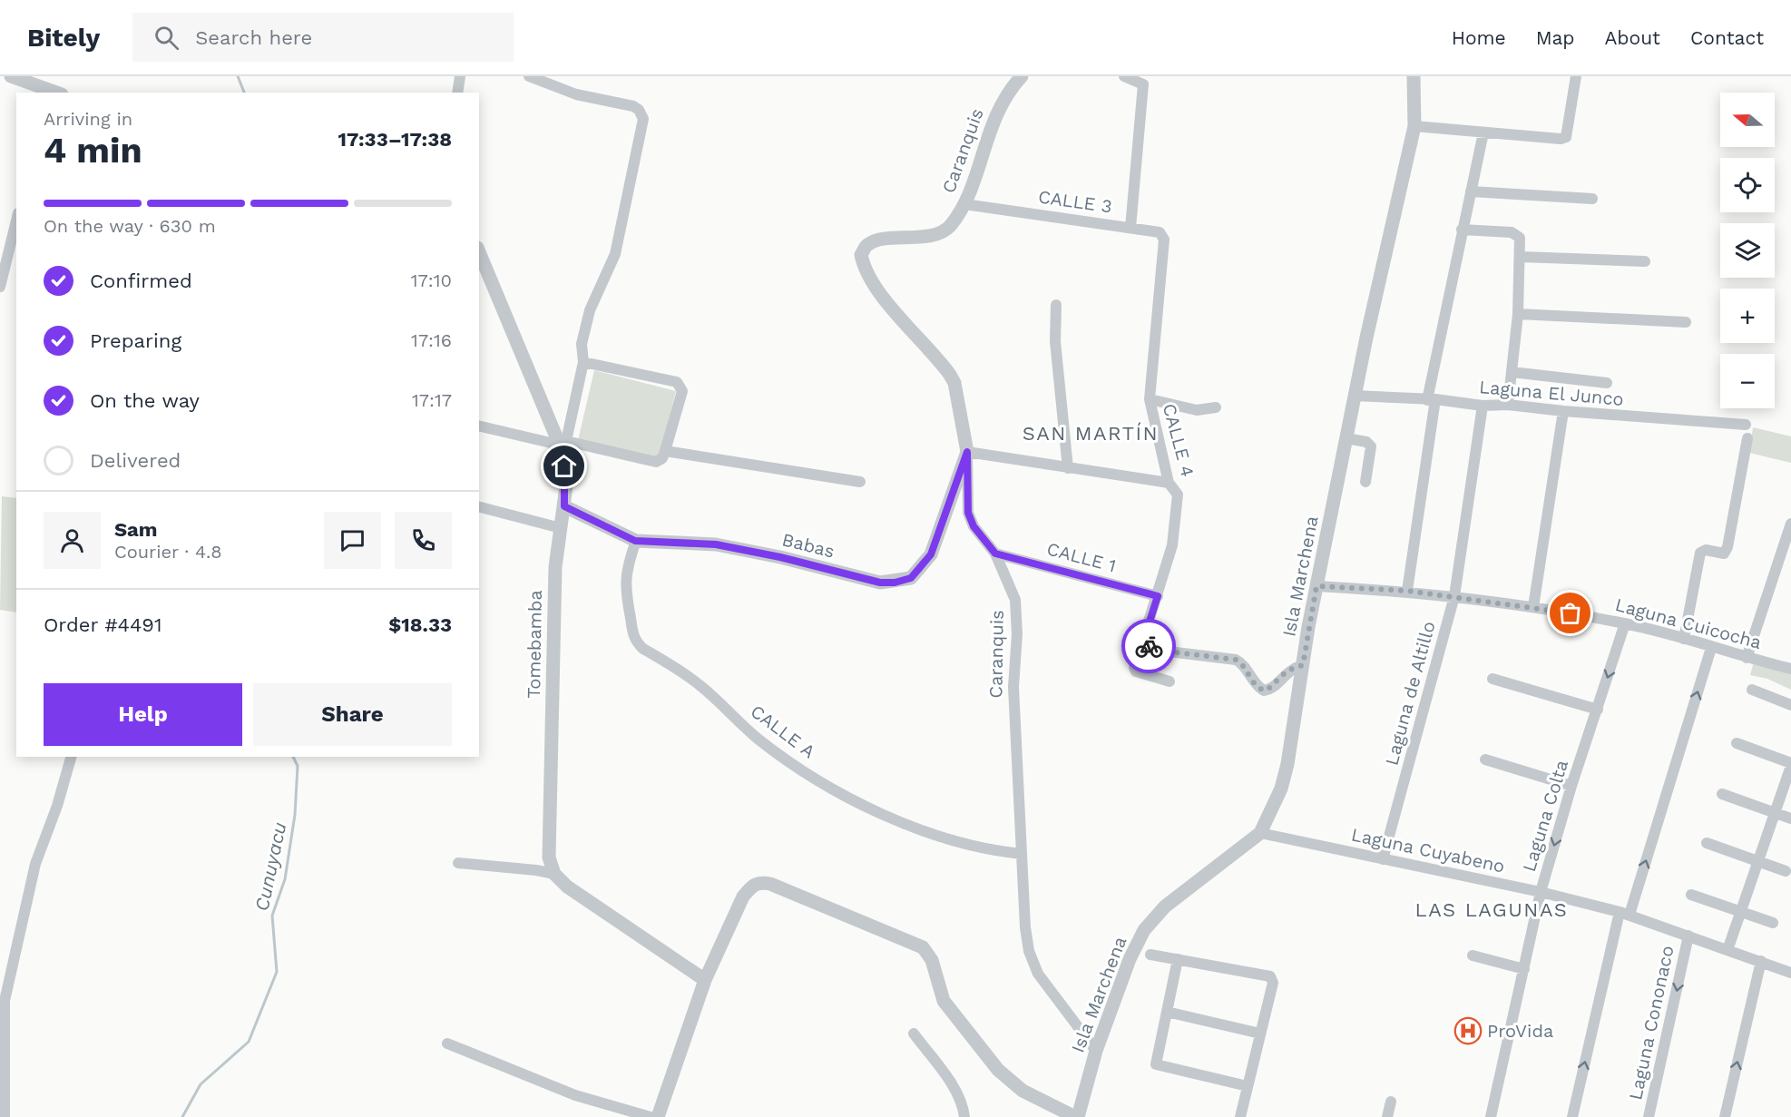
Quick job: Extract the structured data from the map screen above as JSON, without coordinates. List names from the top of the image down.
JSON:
{
  "streets": {
    "street": [
      "Caranquis",
      "CALLE 3",
      "Laguna El Junco",
      "CALLE 4",
      "Babas",
      "CALLE 1",
      "Isla Marchena",
      "Laguna Cuicocha",
      "Tomebamba",
      "Laguna de Altillo",
      "CALLE A",
      "Laguna Colta",
      "Laguna Cuyabeno",
      "Laguna Cononaco"
    ]
  },
  "crossings": [
    ["Caranquis", "CALLE 3"],
    ["Caranquis", "Babas"],
    ["Caranquis", "CALLE 1"],
    ["Caranquis", "Isla Marchena"],
    ["Caranquis", "CALLE A"],
    ["CALLE 3", "CALLE 4"],
    ["Laguna El Junco", "Isla Marchena"],
    ["Laguna El Junco", "Laguna de Altillo"],
    ["CALLE 4", "CALLE 1"],
    ["Babas", "Tomebamba"],
    ["Babas", "CALLE A"],
    ["Isla Marchena", "Laguna Cuicocha"],
    ["Isla Marchena", "Laguna Cuyabeno"],
    ["Laguna Cuicocha", "Laguna de Altillo"],
    ["Laguna Cuicocha", "Laguna Colta"],
    ["Laguna de Altillo", "Laguna Cuyabeno"],
    ["Laguna Colta", "Laguna Cuyabeno"],
    ["Laguna Cuyabeno", "Laguna Cononaco"]
  ],
  "districts": ["SAN MARTÍN", "LAS LAGUNAS"],
  "water": ["Cunuyacu"],
  "places": {
    "hospital": ["ProVida"]
  },
  "north": "left",
  "page": {
    "header": "Bitely",
    "search": "Search here",
    "nav": [
      "Home",
      "Map",
      "About",
      "Contact"
    ],
    "map_buttons": ["+", "−"],
    "heading": ["4 min", "Arriving in", "17:33–17:38"],
    "panel": [
      "Sam",
      "Courier · 4.8",
      "Order #4491",
      "$18.33"
    ],
    "bar": "On the way · 630 m",
    "list": [
      ["Confirmed", "17:10"],
      ["Preparing", "17:16"],
      ["On the way", "17:17"],
      "Delivered"
    ],
    "buttons": ["Help", "Share"]
  }
}
